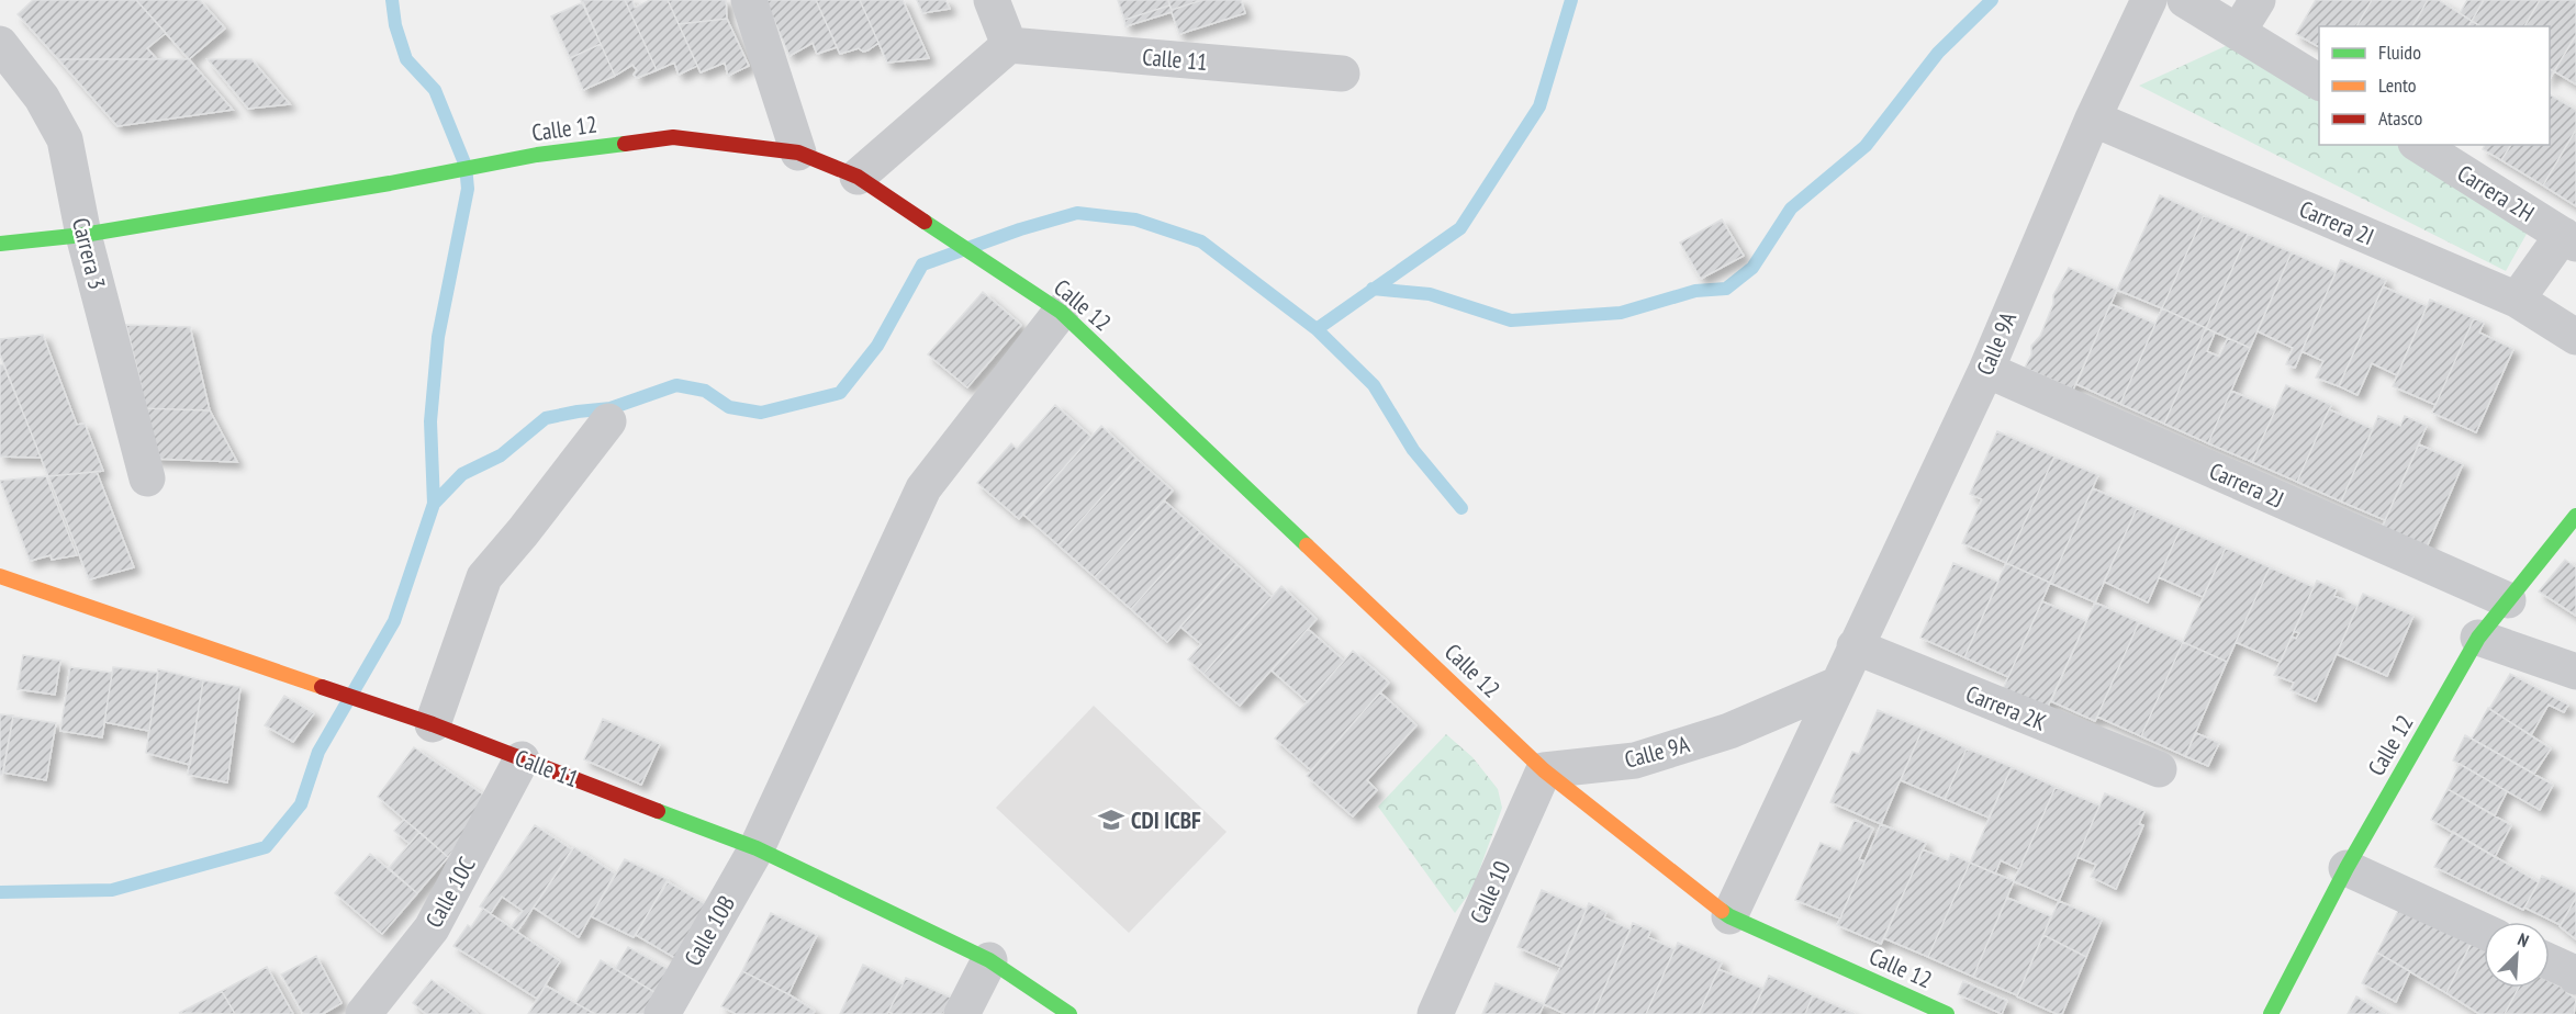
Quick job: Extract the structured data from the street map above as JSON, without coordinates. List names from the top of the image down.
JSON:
{
  "streets": {
    "main road": ["Calle 11", "Calle 12"],
    "street": [
      "Carrera 2H",
      "Carrera 2I",
      "Carrera 3",
      "Calle 9A",
      "Carrera 2J",
      "Carrera 2K",
      "Calle 10C",
      "Calle 10",
      "Calle 10B"
    ]
  },
  "crossings": [
    ["Calle 11", "Calle 10C"],
    ["Calle 11", "Calle 10B"],
    ["Calle 12", "Carrera 3"],
    ["Calle 12", "Calle 9A"],
    ["Calle 12", "Carrera 2J"],
    ["Calle 12", "Calle 10"],
    ["Calle 12", "Calle 10B"],
    ["Carrera 2I", "Calle 9A"],
    ["Calle 9A", "Carrera 2J"],
    ["Calle 9A", "Carrera 2K"],
    ["Calle 9A", "Calle 10"]
  ],
  "places": {
    "school or university": ["CDI ICBF"]
  },
  "legend": ["Fluido", "Lento", "Atasco"],
  "north": "top right"
}
